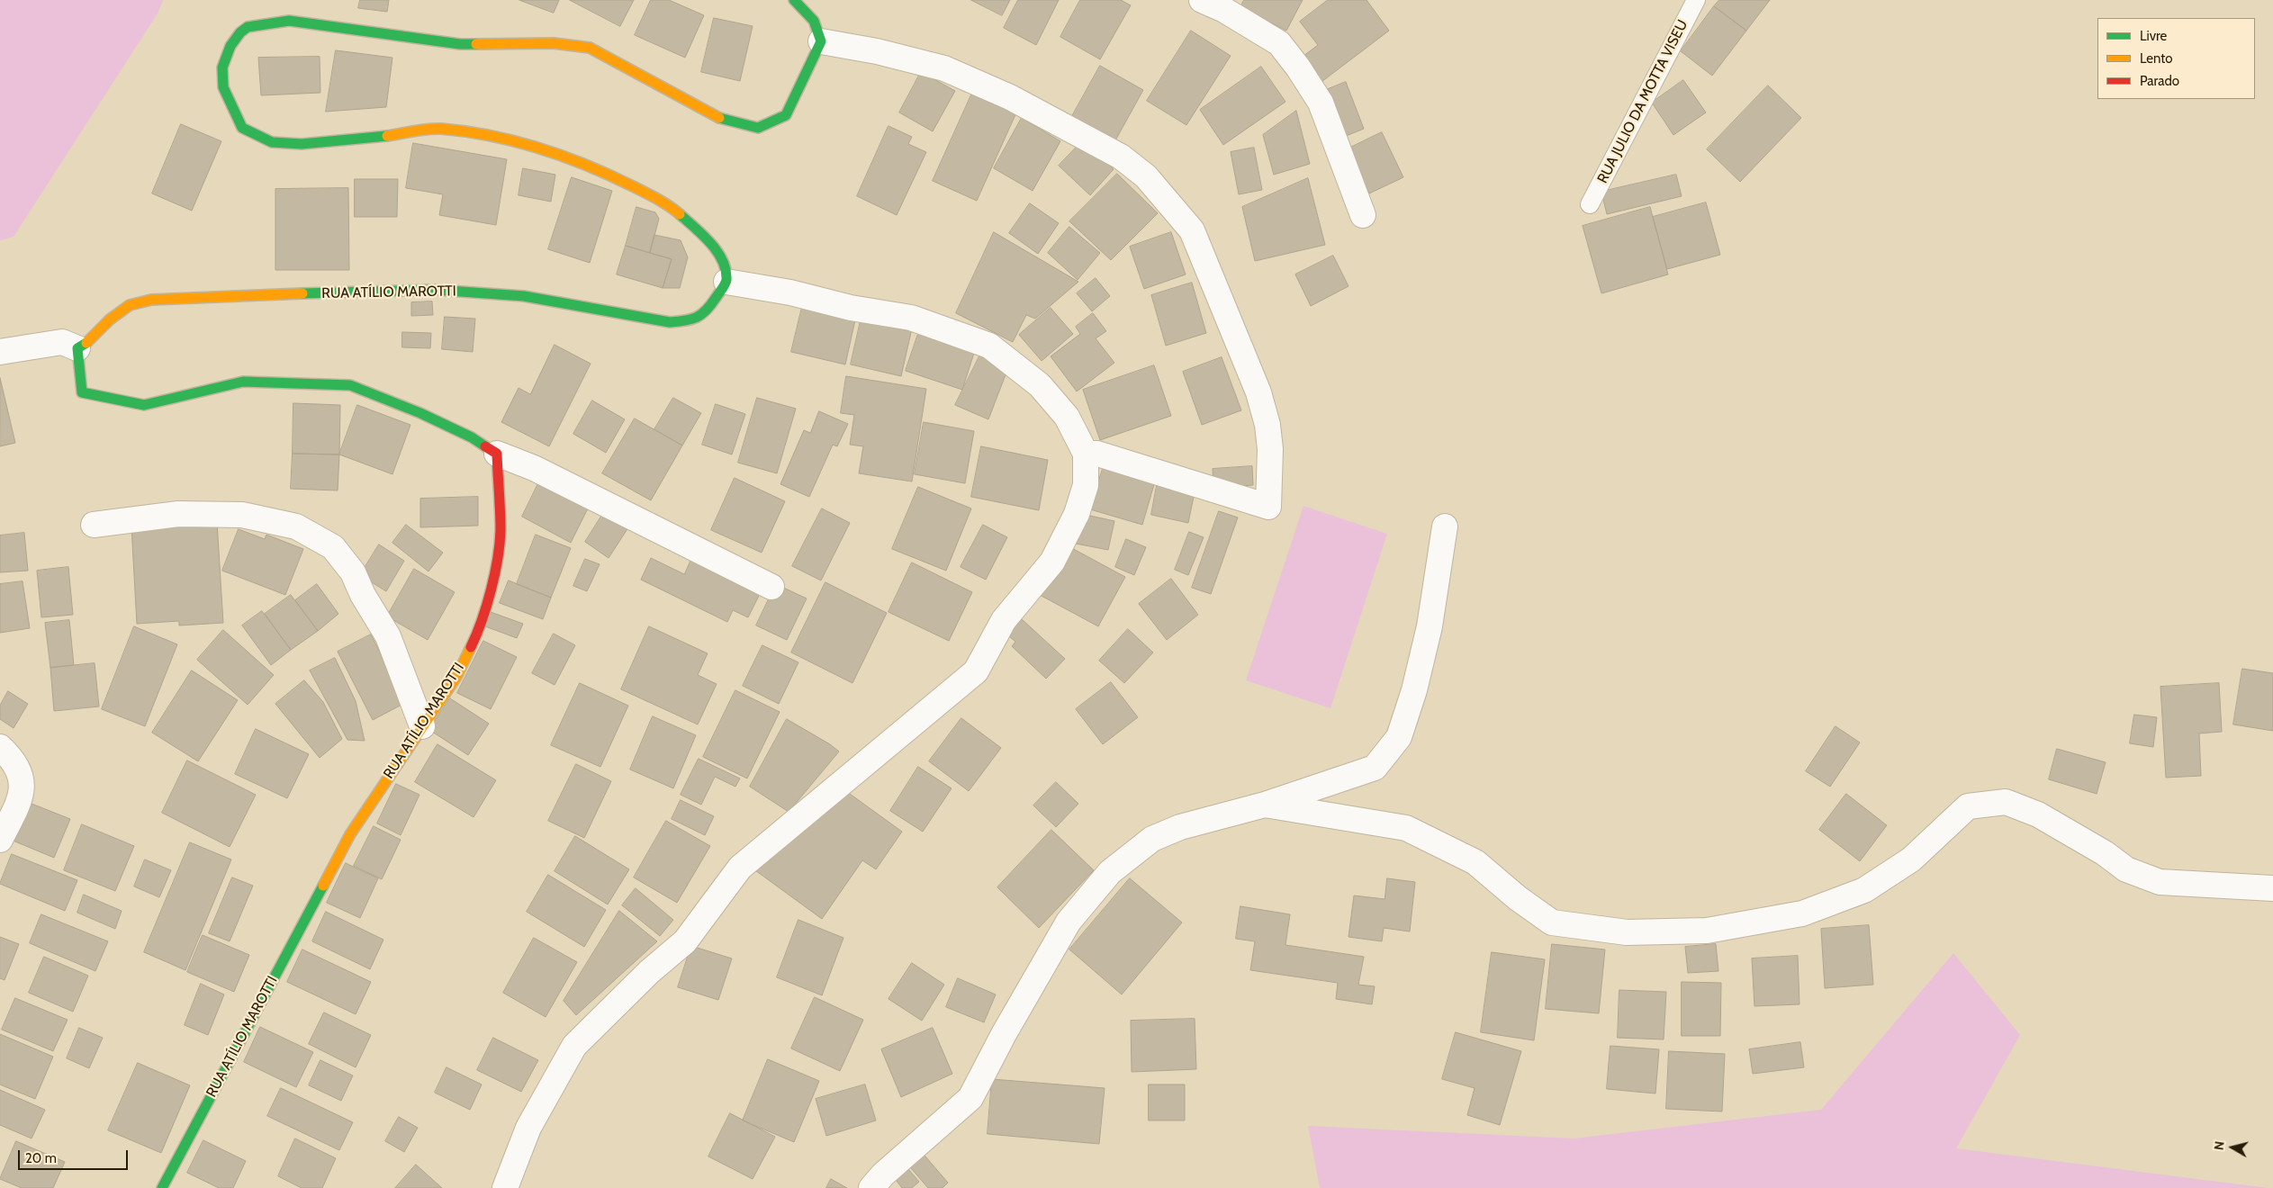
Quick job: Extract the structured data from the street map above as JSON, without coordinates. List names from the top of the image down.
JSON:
{
  "streets": {
    "street": ["RUA ATÍLIO MAROTTI"],
    "lane": ["RUA JULIO DA MOTTA VISEU"]
  },
  "legend": ["Livre", "Lento", "Parado"],
  "scale_bar": "20 m",
  "north": "left"
}
